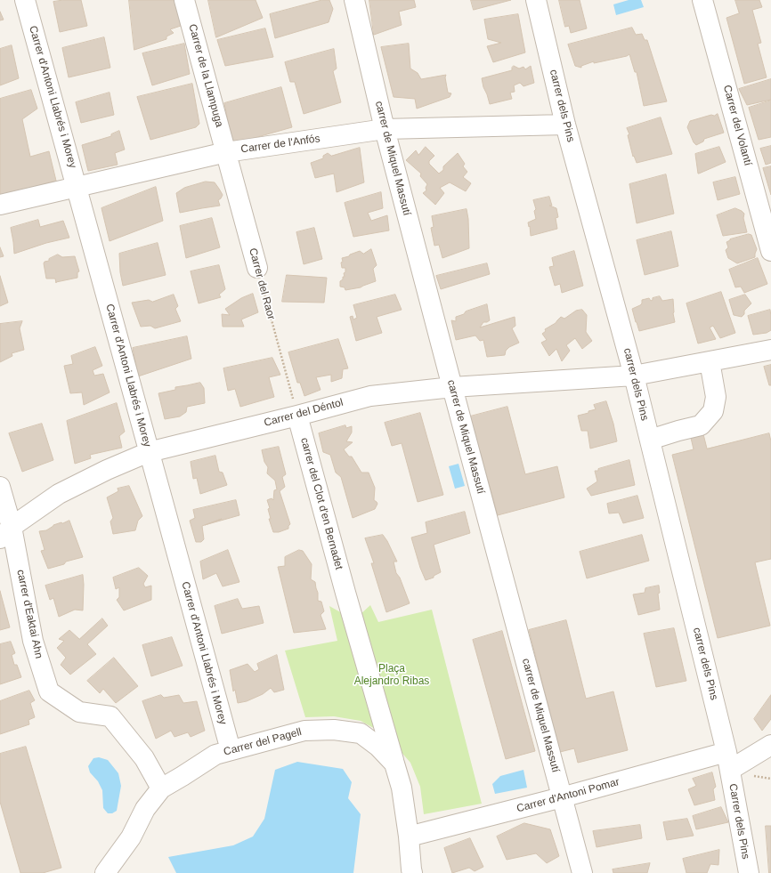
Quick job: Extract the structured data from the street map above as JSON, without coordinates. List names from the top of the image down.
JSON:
{
  "streets": {
    "street": [
      "Carrer de la Llampuga",
      "Carrer d'Antoni Llabrés i Morey",
      "carrer dels Pins",
      "Carrer del Volantí",
      "Carrer de l'Anfós",
      "carrer de Miquel Massutí",
      "Carrer del Raor",
      "Carrer del Déntol",
      "carrer del Clot d'en Bernadet",
      "carrer d'Eaktai Ahn",
      "Carrer del Pagell",
      "Carrer d'Antoni Pomar",
      "Carrer dels Pins"
    ]
  },
  "crossings": [
    ["Carrer de la Llampuga", "Carrer de l'Anfós"],
    ["Carrer de la Llampuga", "Carrer del Raor"],
    ["Carrer d'Antoni Llabrés i Morey", "Carrer de l'Anfós"],
    ["Carrer d'Antoni Llabrés i Morey", "Carrer del Déntol"],
    ["Carrer d'Antoni Llabrés i Morey", "Carrer del Pagell"],
    ["carrer dels Pins", "Carrer de l'Anfós"],
    ["carrer dels Pins", "Carrer del Déntol"],
    ["carrer dels Pins", "Carrer d'Antoni Pomar"],
    ["carrer dels Pins", "Carrer dels Pins"],
    ["Carrer de l'Anfós", "carrer de Miquel Massutí"],
    ["Carrer de l'Anfós", "Carrer del Raor"],
    ["carrer de Miquel Massutí", "Carrer del Déntol"],
    ["carrer de Miquel Massutí", "Carrer d'Antoni Pomar"],
    ["Carrer del Raor", "Carrer del Déntol"],
    ["Carrer del Raor", "carrer del Clot d'en Bernadet"],
    ["Carrer del Déntol", "carrer del Clot d'en Bernadet"],
    ["Carrer del Déntol", "carrer d'Eaktai Ahn"],
    ["carrer del Clot d'en Bernadet", "Carrer del Pagell"],
    ["carrer d'Eaktai Ahn", "Carrer del Pagell"],
    ["Carrer del Pagell", "Carrer d'Antoni Pomar"],
    ["Carrer d'Antoni Pomar", "Carrer dels Pins"]
  ],
  "parks": ["Plaça Alejandro Ribas"]
}
